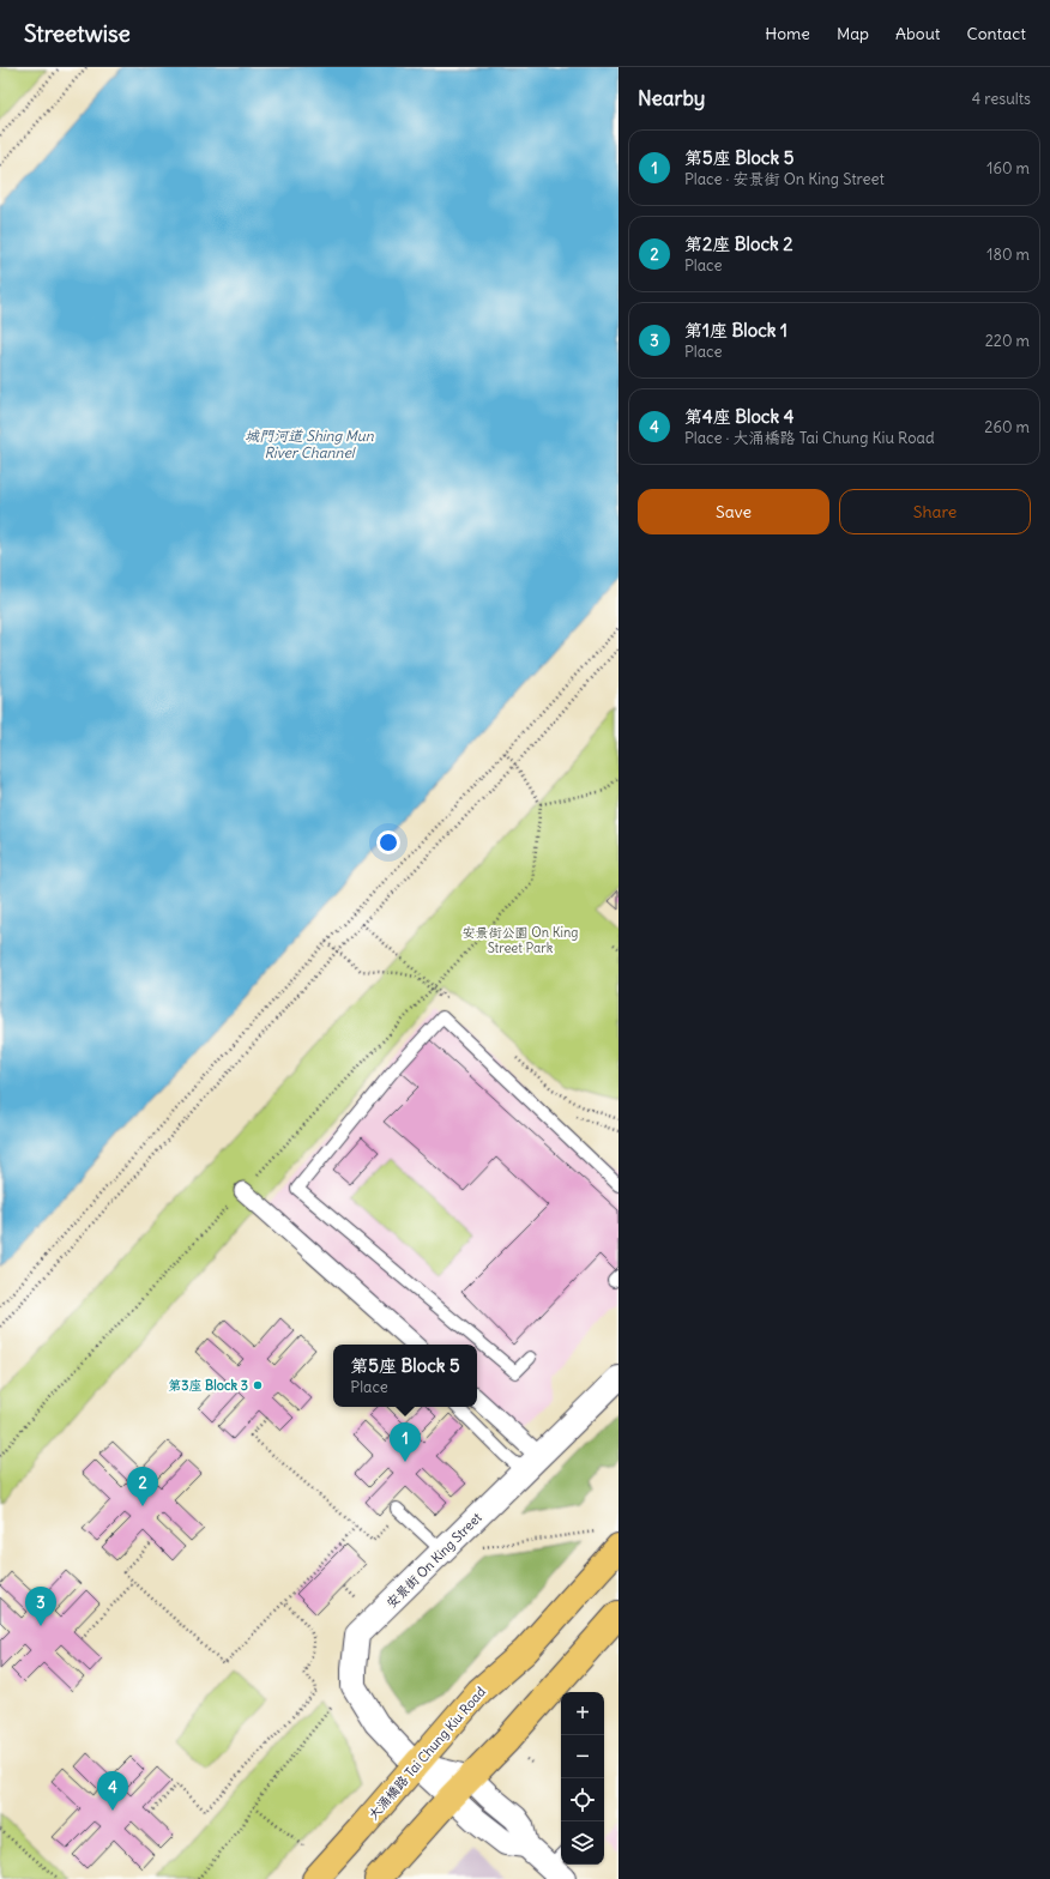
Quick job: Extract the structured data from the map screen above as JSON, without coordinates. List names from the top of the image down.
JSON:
{
  "streets": {
    "main road": ["大涌橋路 Tai Chung Kiu Road"],
    "street": ["安景街 On King Street"]
  },
  "crossings": [
    ["安景街 On King Street", "大涌橋路 Tai Chung Kiu Road"]
  ],
  "water": ["城門河道 Shing Mun River Channel"],
  "parks": ["安景街公園 On King Street Park"],
  "places": ["第3座 Block 3"],
  "page": {
    "header": "Streetwise",
    "nav": [
      "Home",
      "Map",
      "About",
      "Contact"
    ],
    "heading": ["Nearby", "4 results"],
    "list": [
      {
        "mark": "1",
        "name": "第5座 Block 5",
        "note": "Place · 安景街 On King Street",
        "value": "160 m"
      },
      {
        "mark": "2",
        "name": "第2座 Block 2",
        "note": "Place",
        "value": "180 m"
      },
      {
        "mark": "3",
        "name": "第1座 Block 1",
        "note": "Place",
        "value": "220 m"
      },
      {
        "mark": "4",
        "name": "第4座 Block 4",
        "note": "Place · 大涌橋路 Tai Chung Kiu Road",
        "value": "260 m"
      }
    ],
    "buttons": ["Save", "Share"],
    "popup": ["第5座 Block 5", "Place"],
    "pins": [
      "1",
      "2",
      "3",
      "4"
    ],
    "map_buttons": ["+", "−"]
  }
}
